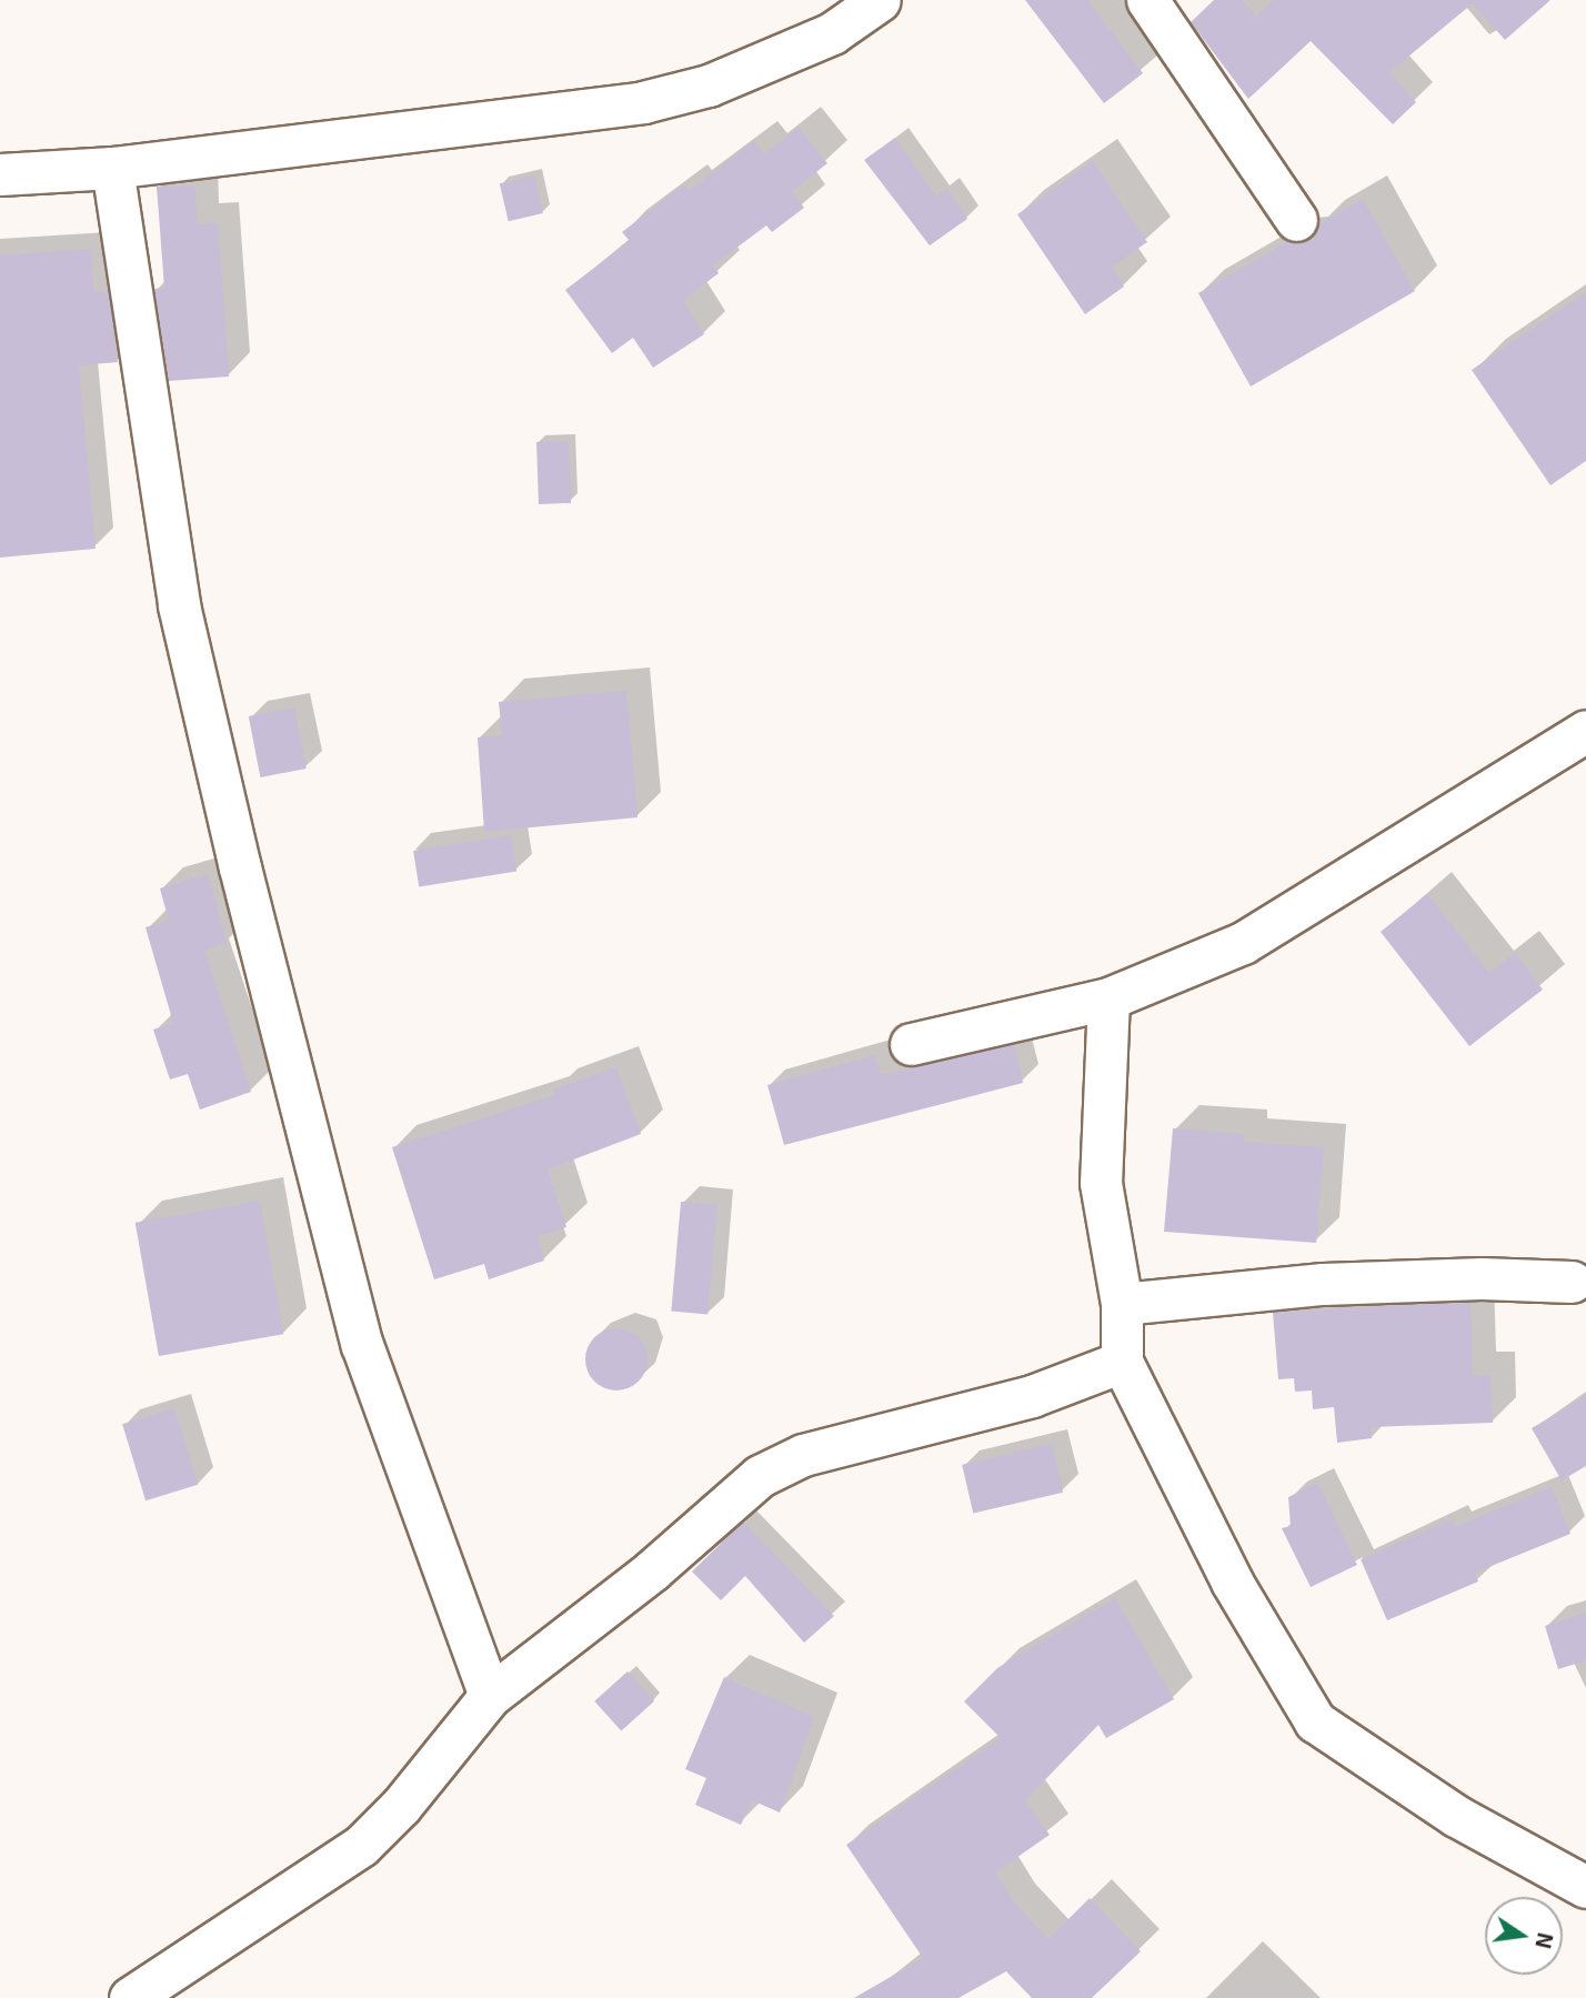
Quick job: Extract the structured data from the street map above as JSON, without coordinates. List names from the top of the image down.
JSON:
{
  "north": "right"
}
